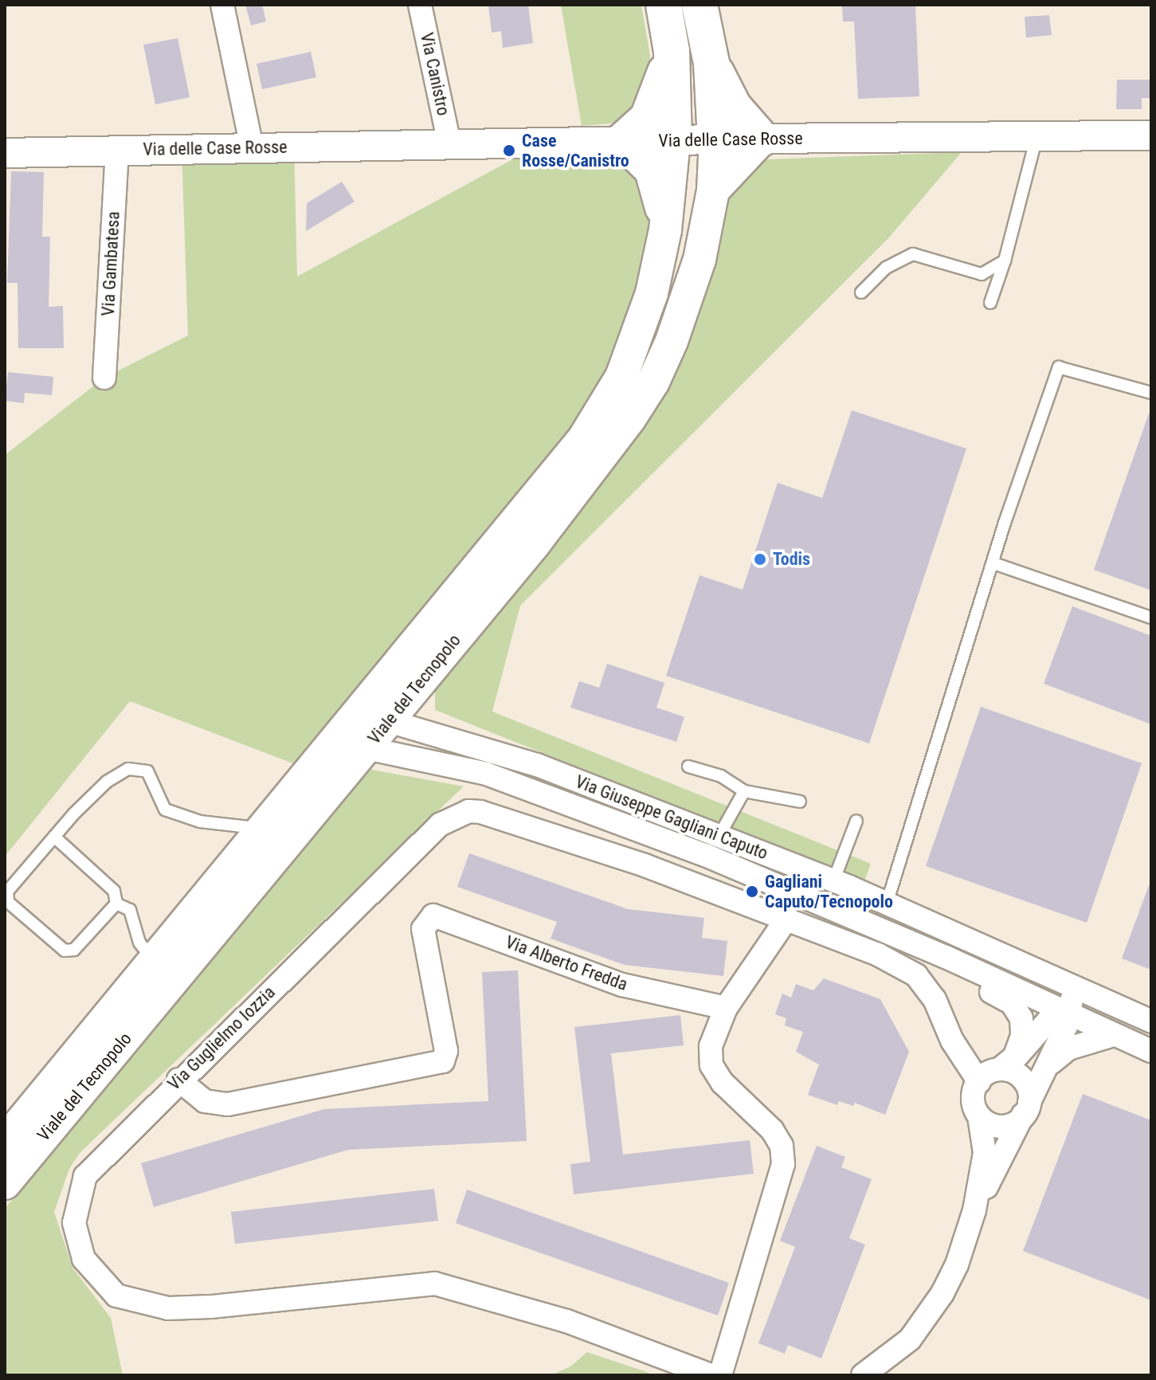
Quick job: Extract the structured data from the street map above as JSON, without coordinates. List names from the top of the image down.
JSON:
{
  "streets": {
    "main road": ["Viale del Tecnopolo"],
    "street": [
      "Via Canistro",
      "Via delle Case Rosse",
      "Via Gambatesa",
      "Via Giuseppe Gagliani Caputo",
      "Via Alberto Fredda",
      "Via Guglielmo Iozzia"
    ]
  },
  "crossings": [
    ["Via Canistro", "Via delle Case Rosse"],
    ["Via delle Case Rosse", "Via Gambatesa"],
    ["Via delle Case Rosse", "Viale del Tecnopolo"],
    ["Viale del Tecnopolo", "Via Giuseppe Gagliani Caputo"],
    ["Via Alberto Fredda", "Via Guglielmo Iozzia"]
  ],
  "places": ["Case Rosse/Canistro", "Todis", "Gagliani Caputo/Tecnopolo"]
}
